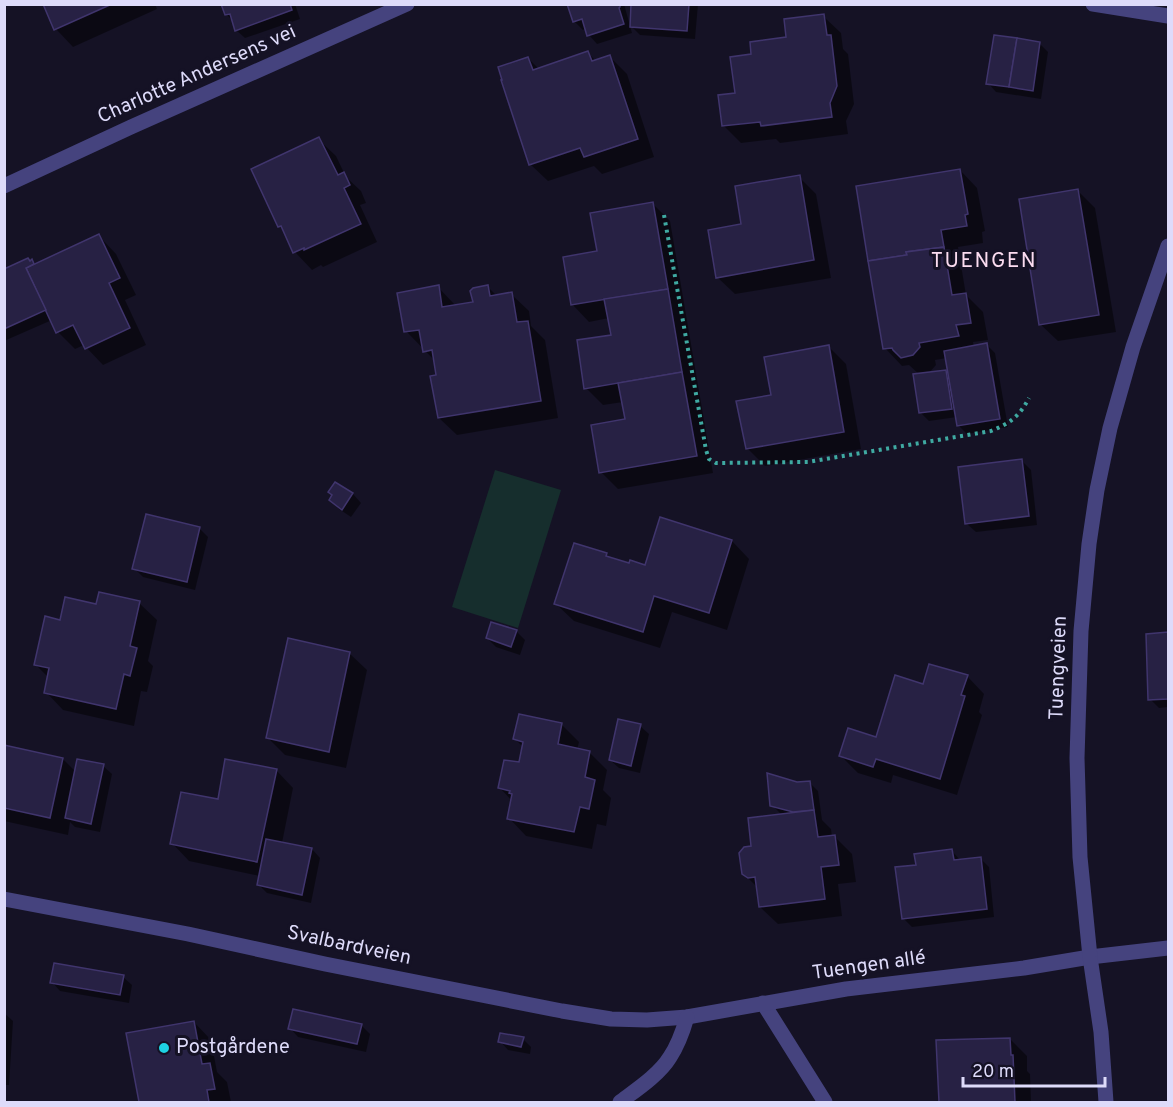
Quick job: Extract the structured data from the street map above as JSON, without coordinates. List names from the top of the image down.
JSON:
{
  "streets": {
    "street": [
      "Charlotte Andersens vei",
      "Tuengveien",
      "Svalbardveien",
      "Tuengen allé"
    ]
  },
  "crossings": [
    ["Tuengveien", "Tuengen allé"],
    ["Svalbardveien", "Tuengen allé"]
  ],
  "districts": ["TUENGEN"],
  "places": ["Postgårdene"],
  "scale_bar": "20 m"
}
